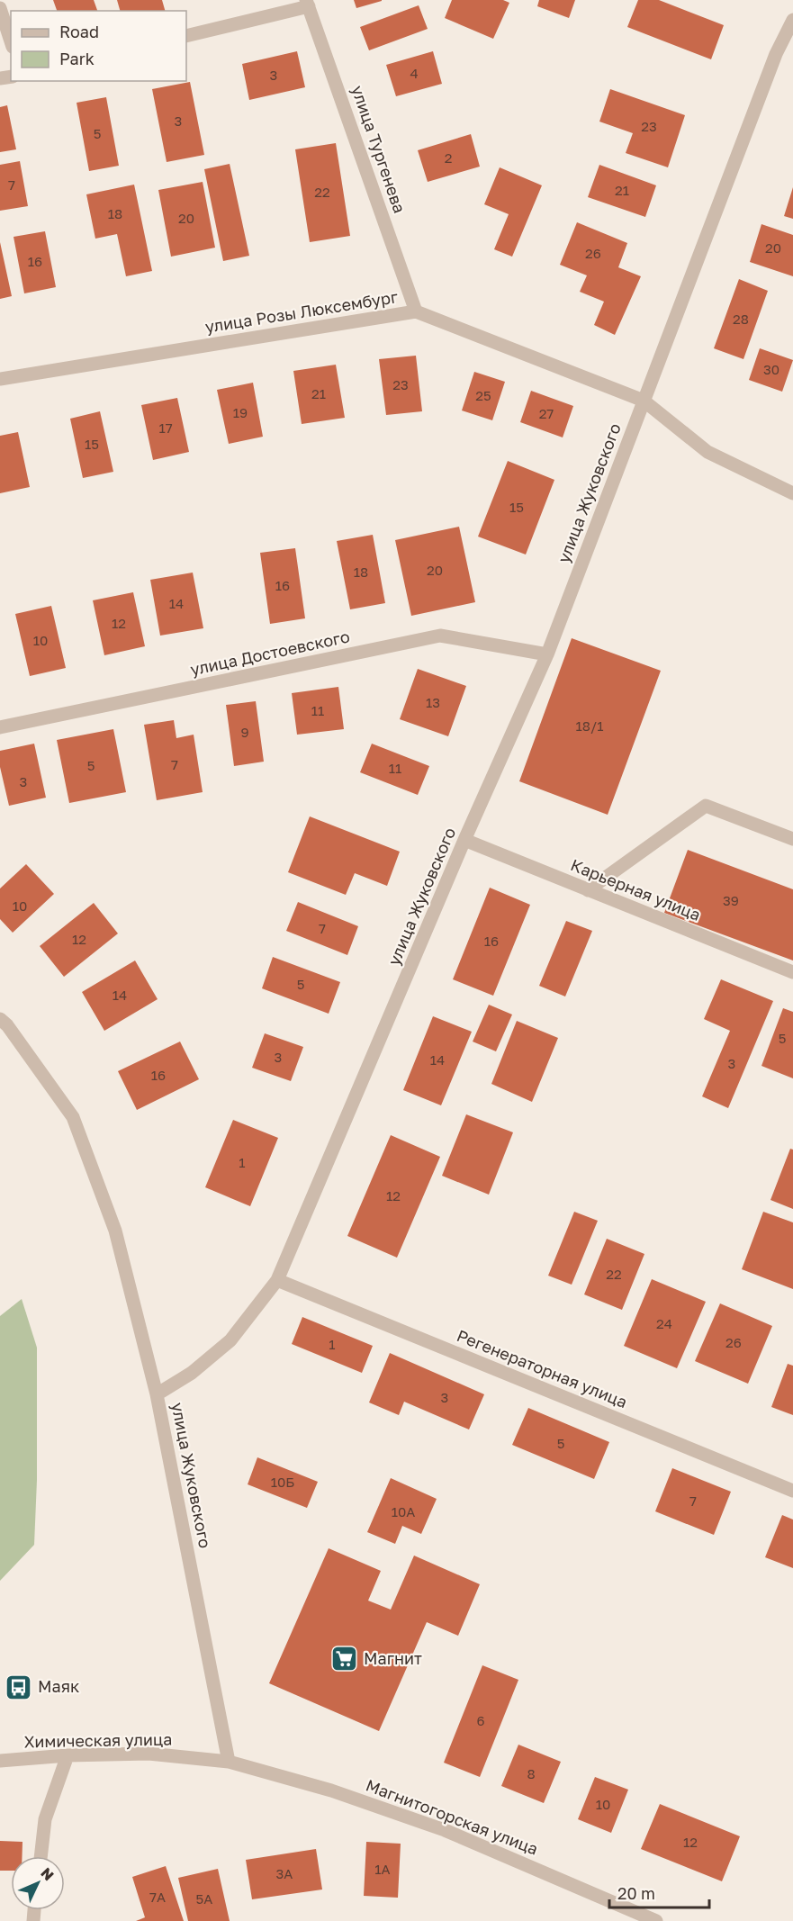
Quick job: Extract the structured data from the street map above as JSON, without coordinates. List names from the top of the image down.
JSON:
{
  "streets": {
    "street": [
      "улица Тургенева",
      "улица Розы Люксембург",
      "улица Жуковского",
      "улица Достоевского",
      "Карьерная улица",
      "Регенераторная улица",
      "Химическая улица",
      "Магнитогорская улица"
    ]
  },
  "crossings": [
    ["улица Тургенева", "улица Розы Люксембург"],
    ["улица Розы Люксембург", "улица Жуковского"],
    ["улица Жуковского", "улица Достоевского"],
    ["улица Жуковского", "Карьерная улица"],
    ["улица Жуковского", "Регенераторная улица"],
    ["улица Жуковского", "Химическая улица"],
    ["улица Жуковского", "Магнитогорская улица"],
    ["Химическая улица", "Магнитогорская улица"]
  ],
  "places": {
    "supermarket": ["Магнит"],
    "bus stop": ["Маяк"]
  },
  "house_numbers": [
    "4",
    "3",
    "3",
    "23",
    "5",
    "2",
    "7",
    "21",
    "22",
    "18",
    "20",
    "20",
    "26",
    "16",
    "28",
    "30",
    "23",
    "21",
    "25",
    "19",
    "27",
    "17",
    "15",
    "15",
    "20",
    "18",
    "16",
    "14",
    "12",
    "10",
    "13",
    "11",
    "18/1",
    "9",
    "7",
    "5",
    "11",
    "3",
    "39",
    "10",
    "7",
    "12",
    "16",
    "5",
    "14",
    "5",
    "3",
    "14",
    "3",
    "16",
    "1",
    "12",
    "22",
    "24",
    "26",
    "1",
    "3",
    "5",
    "10Б",
    "7",
    "10А",
    "6",
    "8",
    "10",
    "12",
    "1А",
    "3А",
    "7А",
    "5А"
  ],
  "legend": ["Road", "Park"],
  "scale_bar": "20 m",
  "north": "top right"
}
